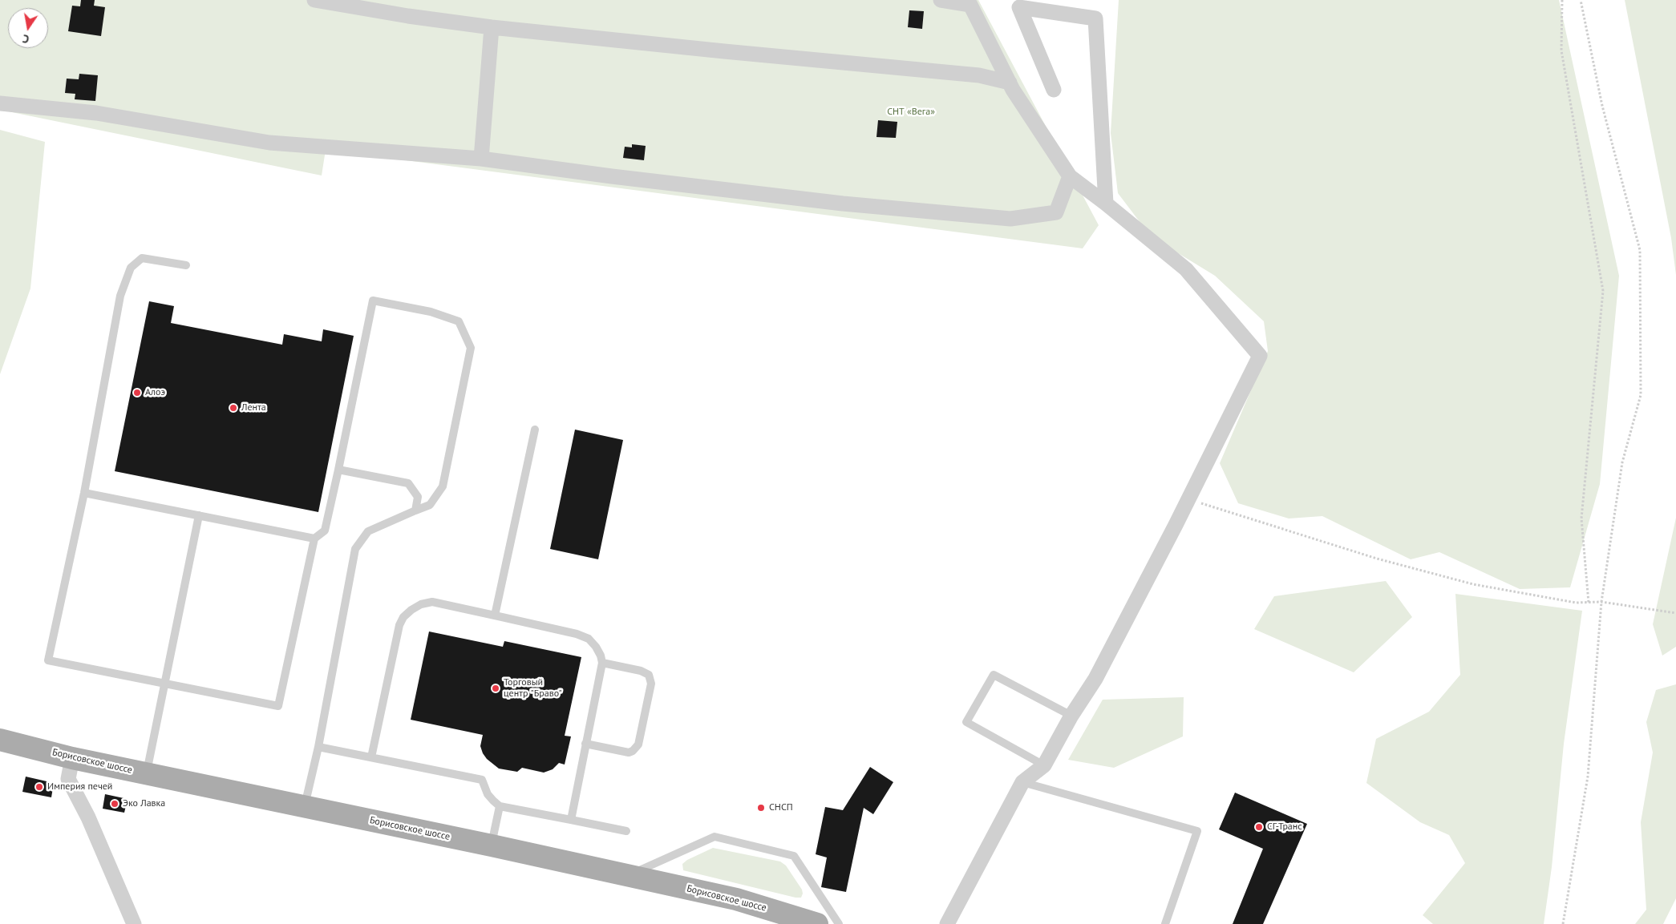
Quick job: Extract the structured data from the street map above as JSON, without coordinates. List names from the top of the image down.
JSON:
{
  "streets": {
    "main road": ["Борисовское шоссе"]
  },
  "parks": ["СНТ «Вега»"],
  "places": [
    "Алоэ",
    "Лента",
    "Торговый центр \"Браво\"",
    "Империя печей",
    "Эко Лавка",
    "СНСП",
    "СГ-Транс"
  ],
  "north": "bottom"
}
